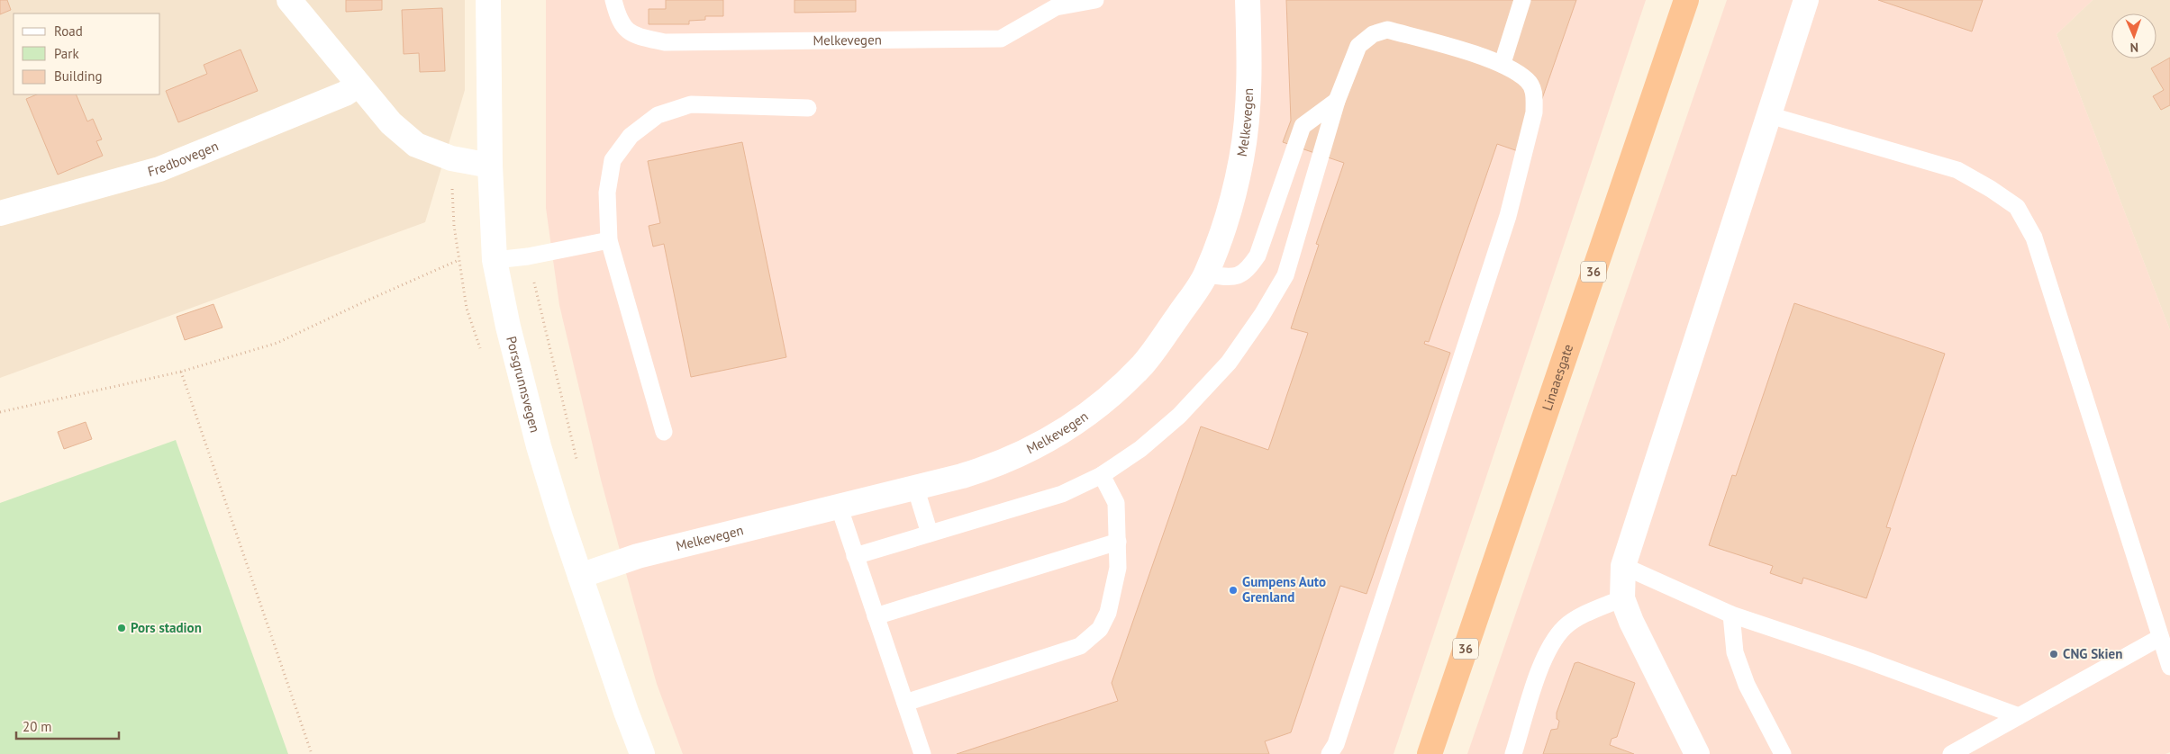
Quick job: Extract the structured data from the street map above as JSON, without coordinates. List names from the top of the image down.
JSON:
{
  "streets": {
    "highway": ["36", "Linaaesgate"],
    "street": ["Melkevegen", "Fredbovegen", "Porsgrunnsvegen"]
  },
  "crossings": [
    ["Melkevegen", "Porsgrunnsvegen"]
  ],
  "places": ["Gumpens Auto Grenland", "Pors stadion", "CNG Skien"],
  "legend": ["Road", "Park", "Building"],
  "scale_bar": "20 m",
  "north": "bottom"
}
